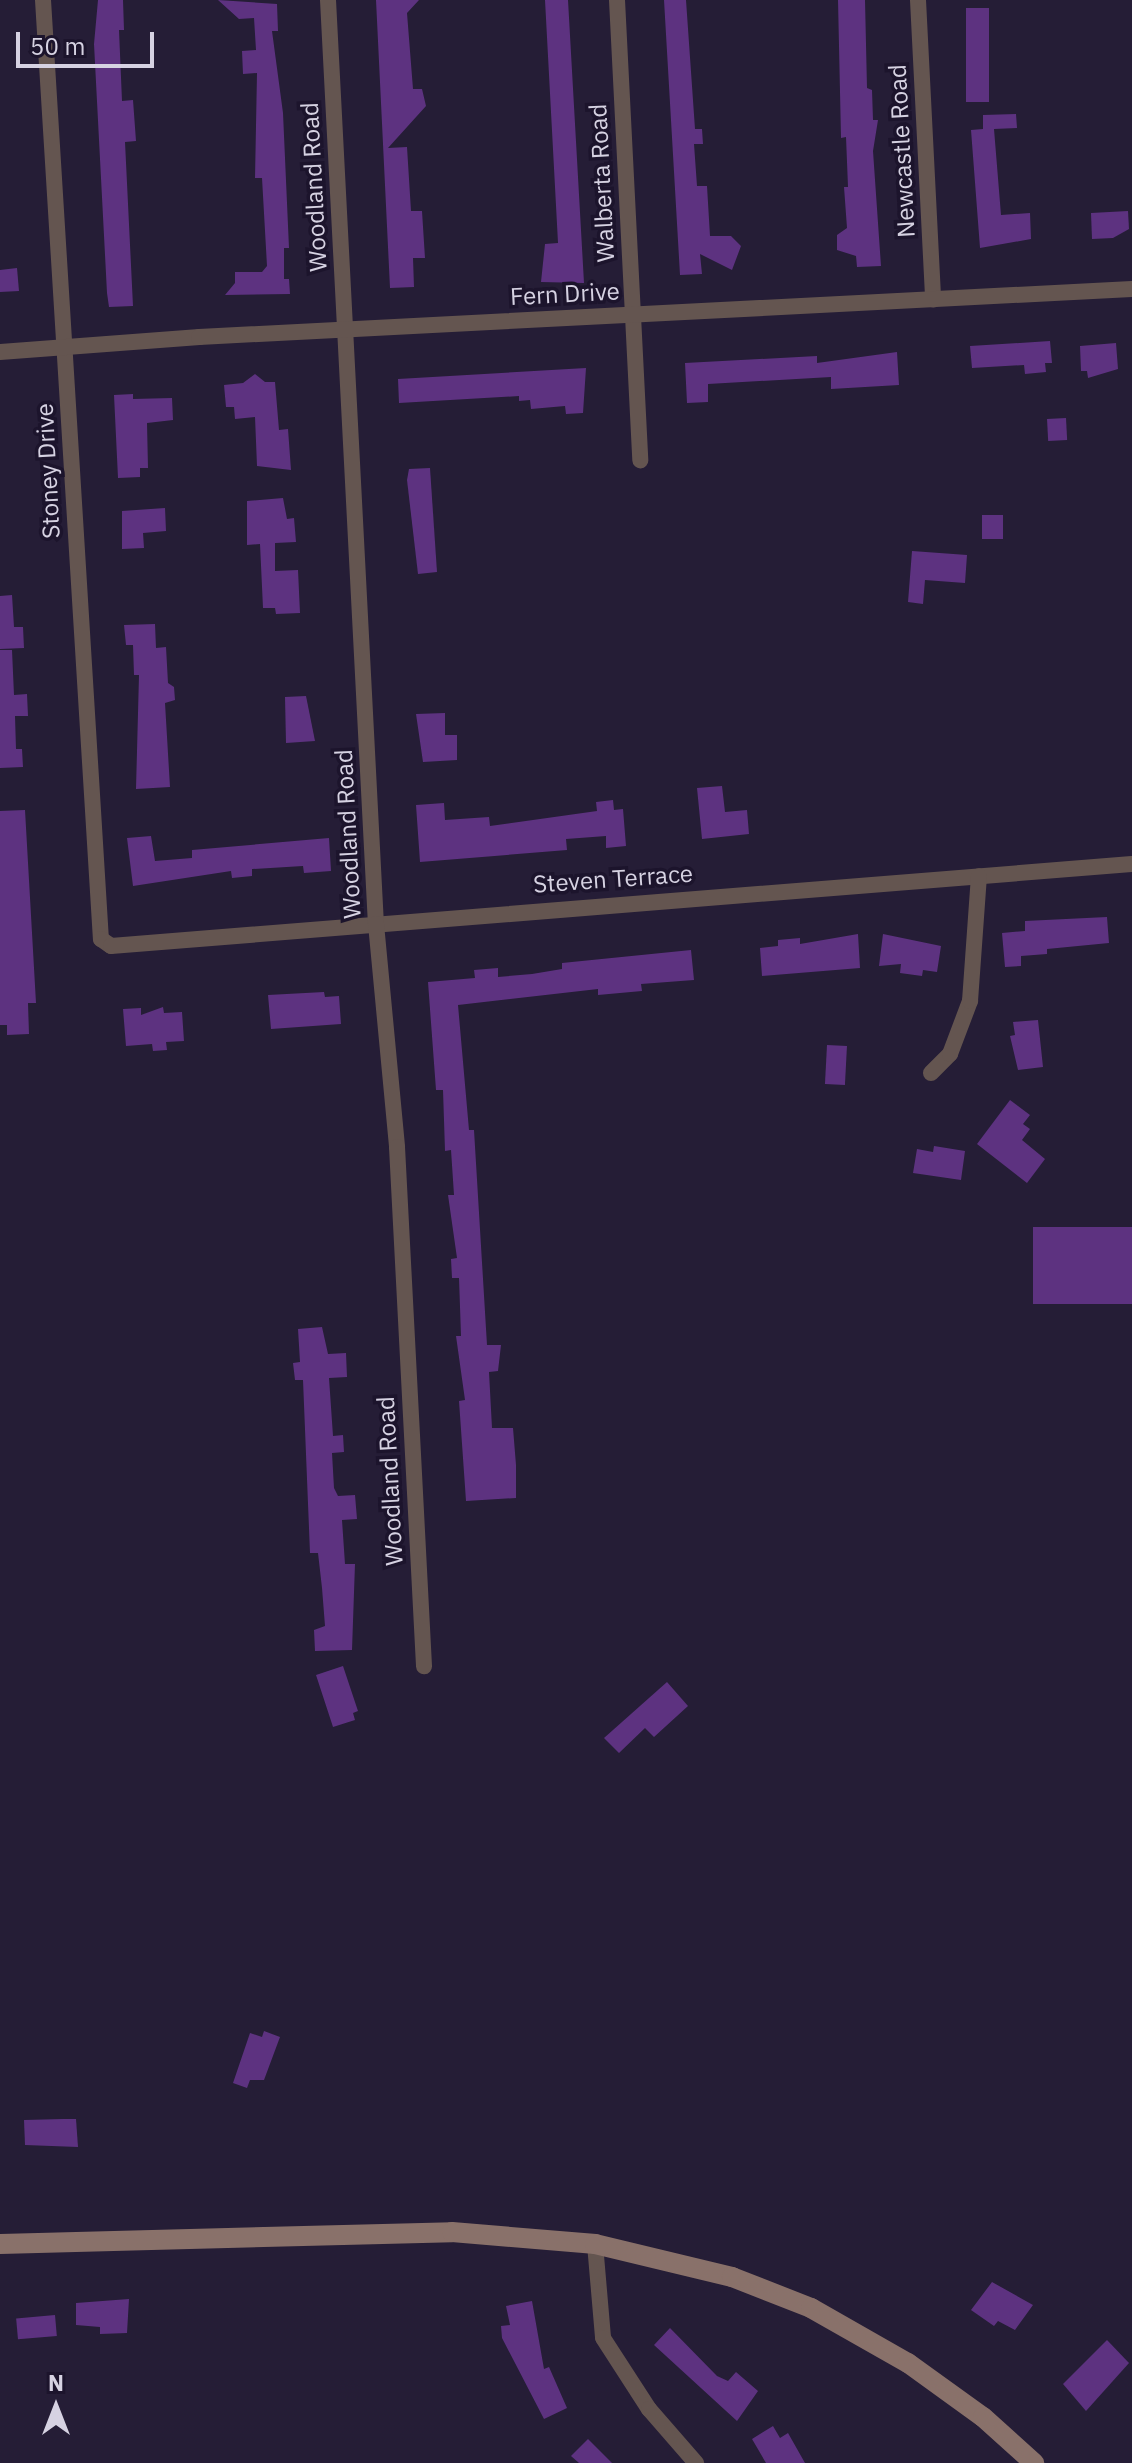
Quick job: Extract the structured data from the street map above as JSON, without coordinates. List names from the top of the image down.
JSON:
{
  "streets": {
    "street": [
      "Newcastle Road",
      "Walberta Road",
      "Woodland Road",
      "Fern Drive",
      "Stoney Drive",
      "Steven Terrace"
    ]
  },
  "crossings": [
    ["Newcastle Road", "Fern Drive"],
    ["Walberta Road", "Fern Drive"],
    ["Woodland Road", "Fern Drive"],
    ["Woodland Road", "Steven Terrace"],
    ["Fern Drive", "Stoney Drive"],
    ["Stoney Drive", "Steven Terrace"]
  ],
  "scale_bar": "50 m",
  "north": "top"
}
